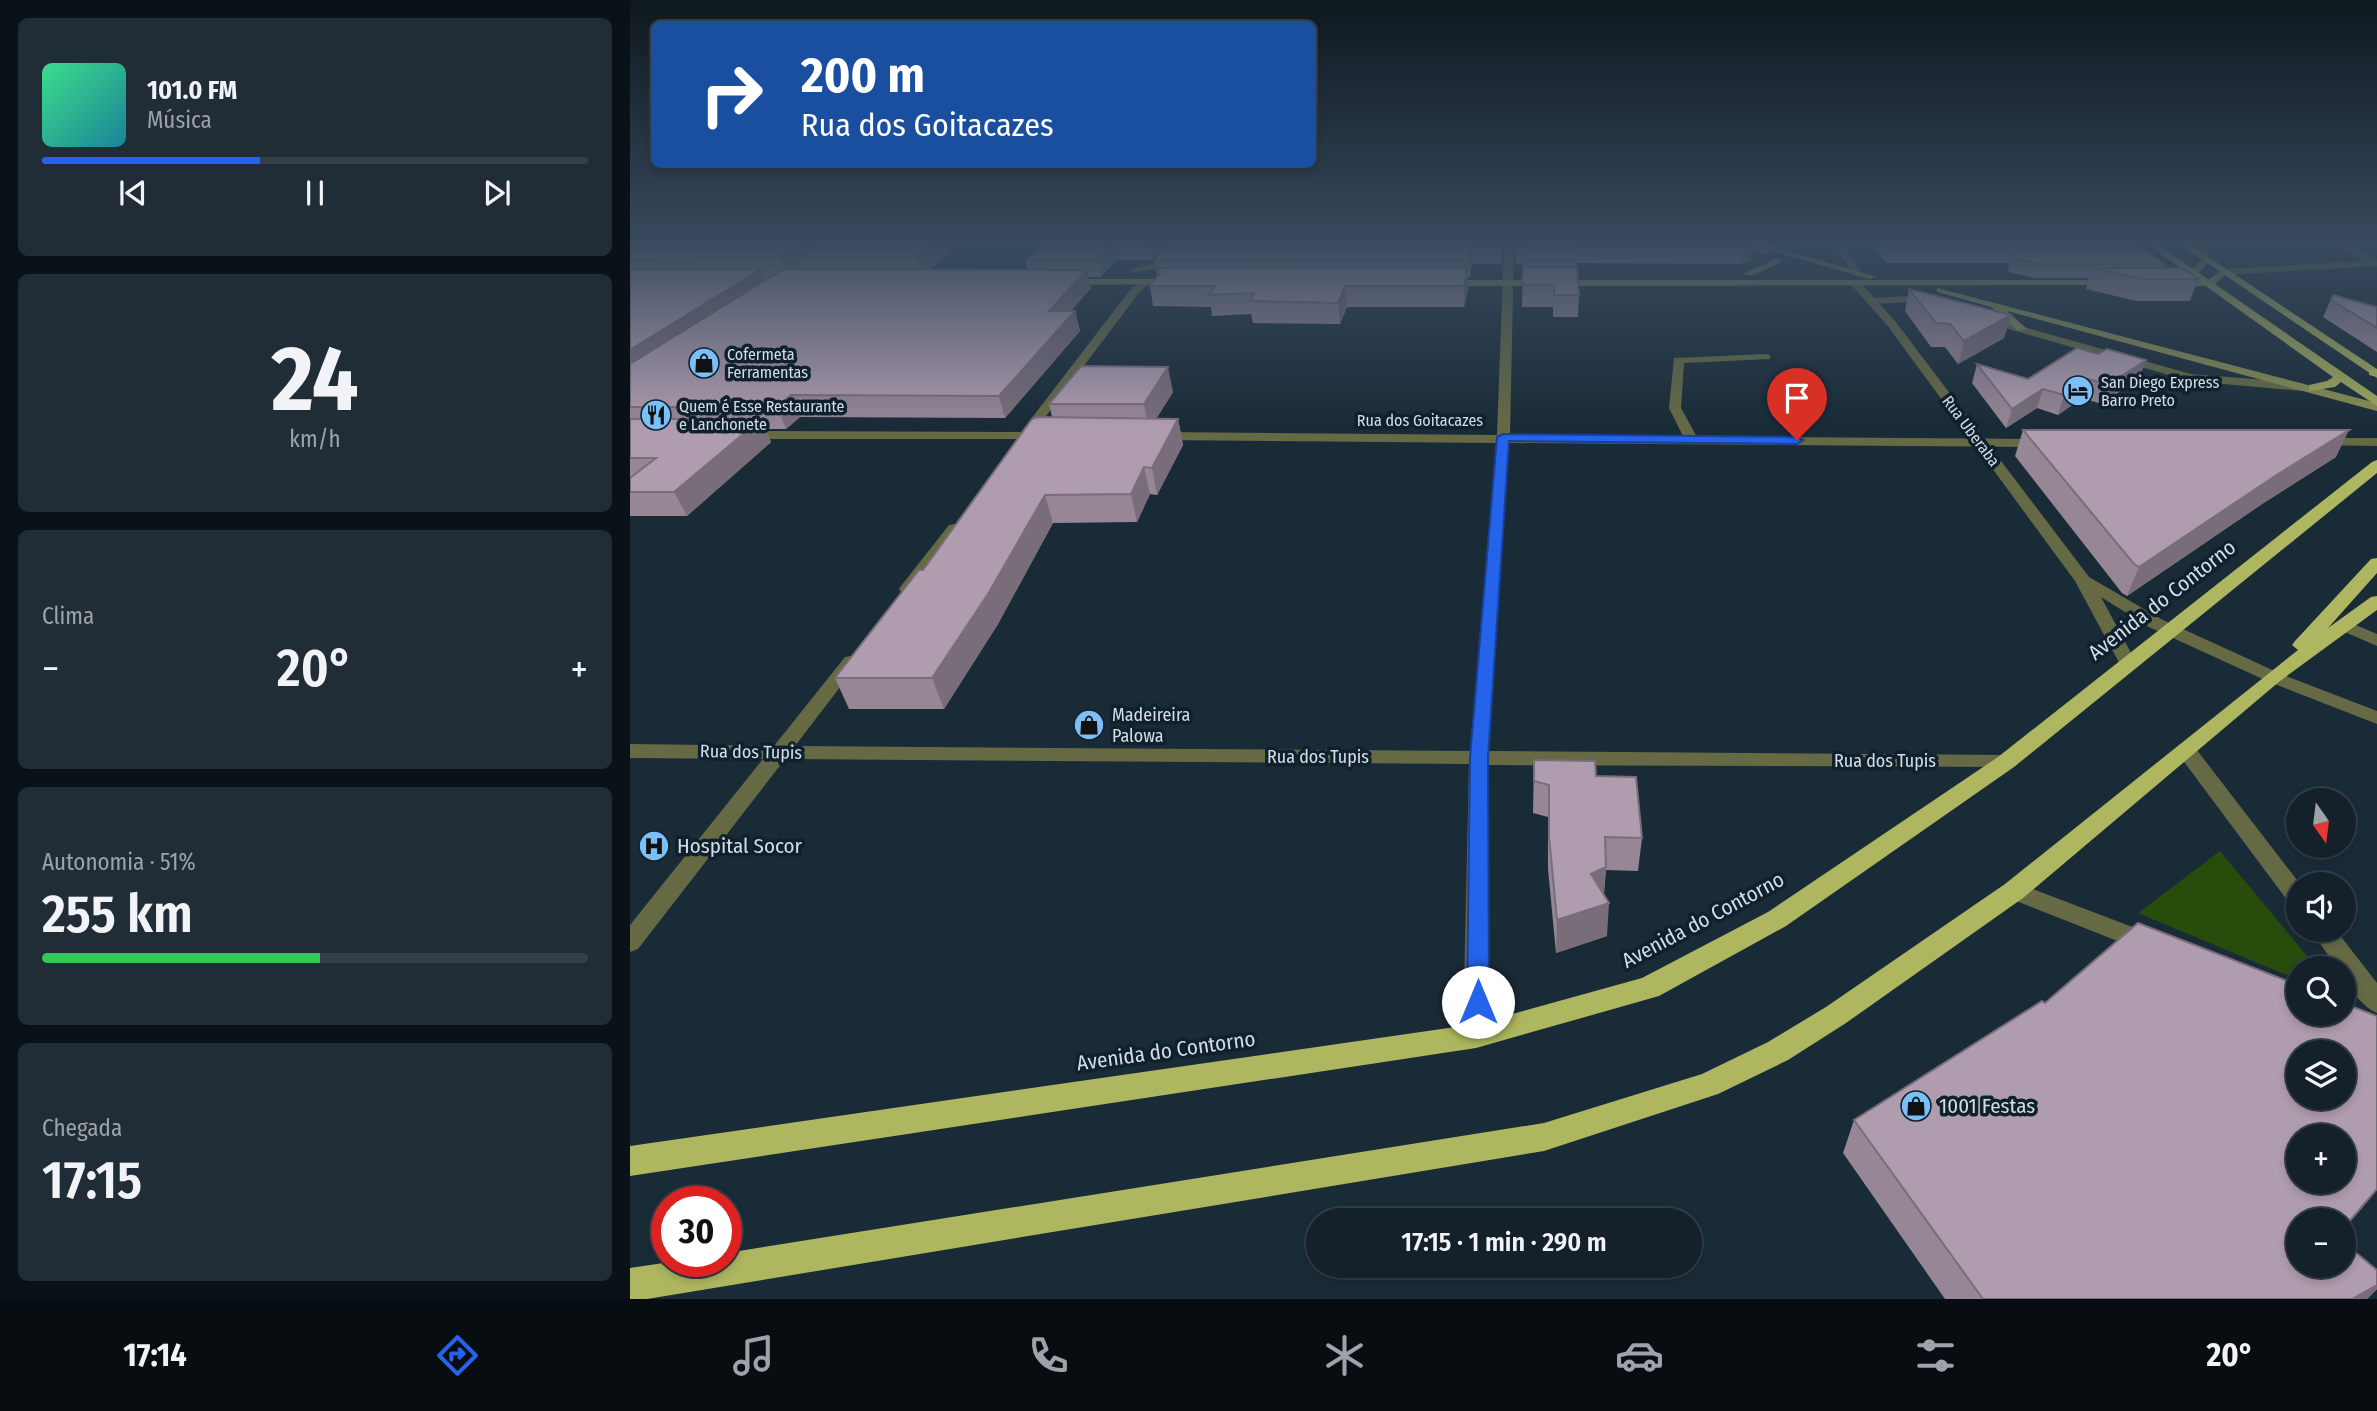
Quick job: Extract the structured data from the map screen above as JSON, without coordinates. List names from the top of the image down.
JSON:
{
  "streets": {
    "highway": ["Avenida do Contorno"],
    "street": ["Rua dos Goitacazes", "Rua Uberaba", "Rua dos Tupis"]
  },
  "crossings": [
    ["Rua dos Goitacazes", "Rua Uberaba"],
    ["Rua Uberaba", "Avenida do Contorno"],
    ["Avenida do Contorno", "Rua dos Tupis"]
  ],
  "places": {
    "shop": ["Cofermeta Ferramentas", "Madeireira Palowa", "1001 Festas"],
    "hotel": ["San Diego Express Barro Preto"],
    "restaurant": ["Quem é Esse Restaurante e Lanchonete"],
    "hospital": ["Hospital Socor"]
  },
  "north": "bottom",
  "page": {
    "turn": ["200 m", "Rua dos Goitacazes"],
    "song": ["101.0 FM", "Música"],
    "tile": [
      ["24", "km/h"],
      "Clima",
      ["Autonomia · 51%", "255 km"],
      ["Chegada", "17:15"]
    ],
    "heat": ["−", "20°", "+"],
    "map_buttons": ["+", "−"],
    "limit": "30",
    "trip": "17:15 · 1 min · 290 m",
    "tabs": ["17:14", "20°"]
  }
}
